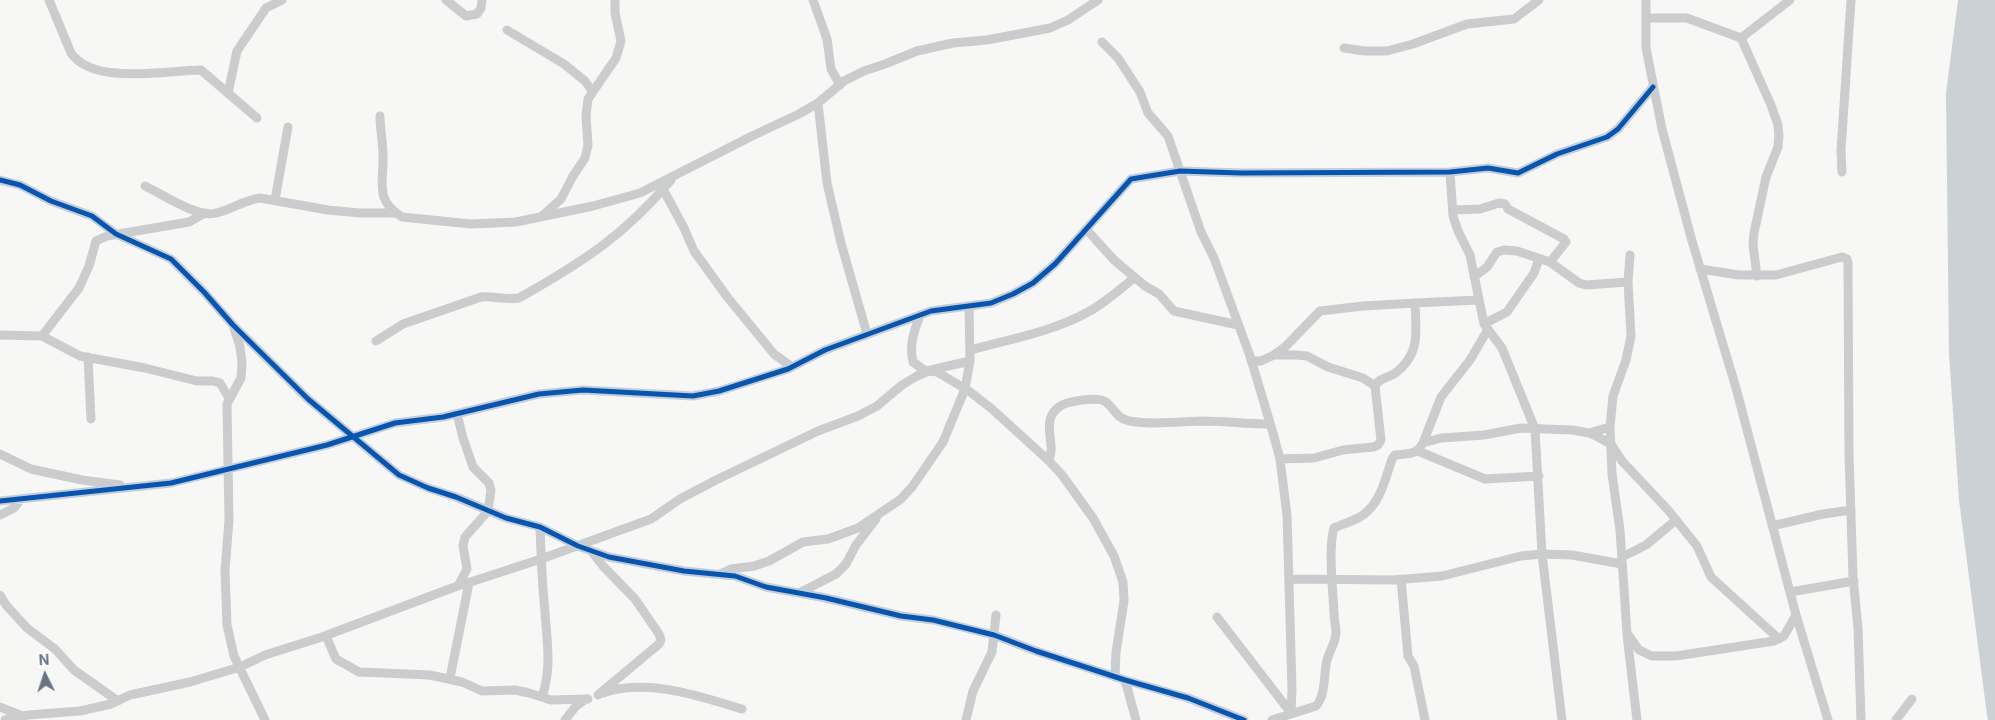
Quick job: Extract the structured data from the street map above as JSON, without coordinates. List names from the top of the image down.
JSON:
{
  "north": "top"
}
